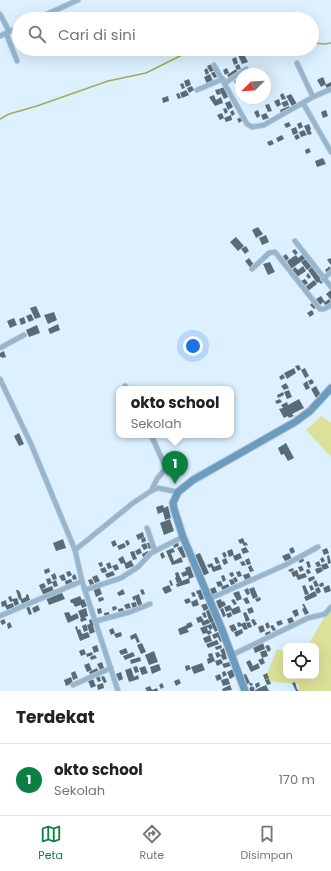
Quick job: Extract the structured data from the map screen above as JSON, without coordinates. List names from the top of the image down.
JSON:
{
  "north": "bottom left",
  "page": {
    "search": "Cari di sini",
    "popup": ["okto school", "Sekolah"],
    "pins": "1",
    "heading": "Terdekat",
    "list": [
      {
        "mark": "1",
        "name": "okto school",
        "note": "Sekolah",
        "value": "170 m"
      }
    ],
    "nav": ["Peta", "Rute", "Disimpan"]
  }
}
